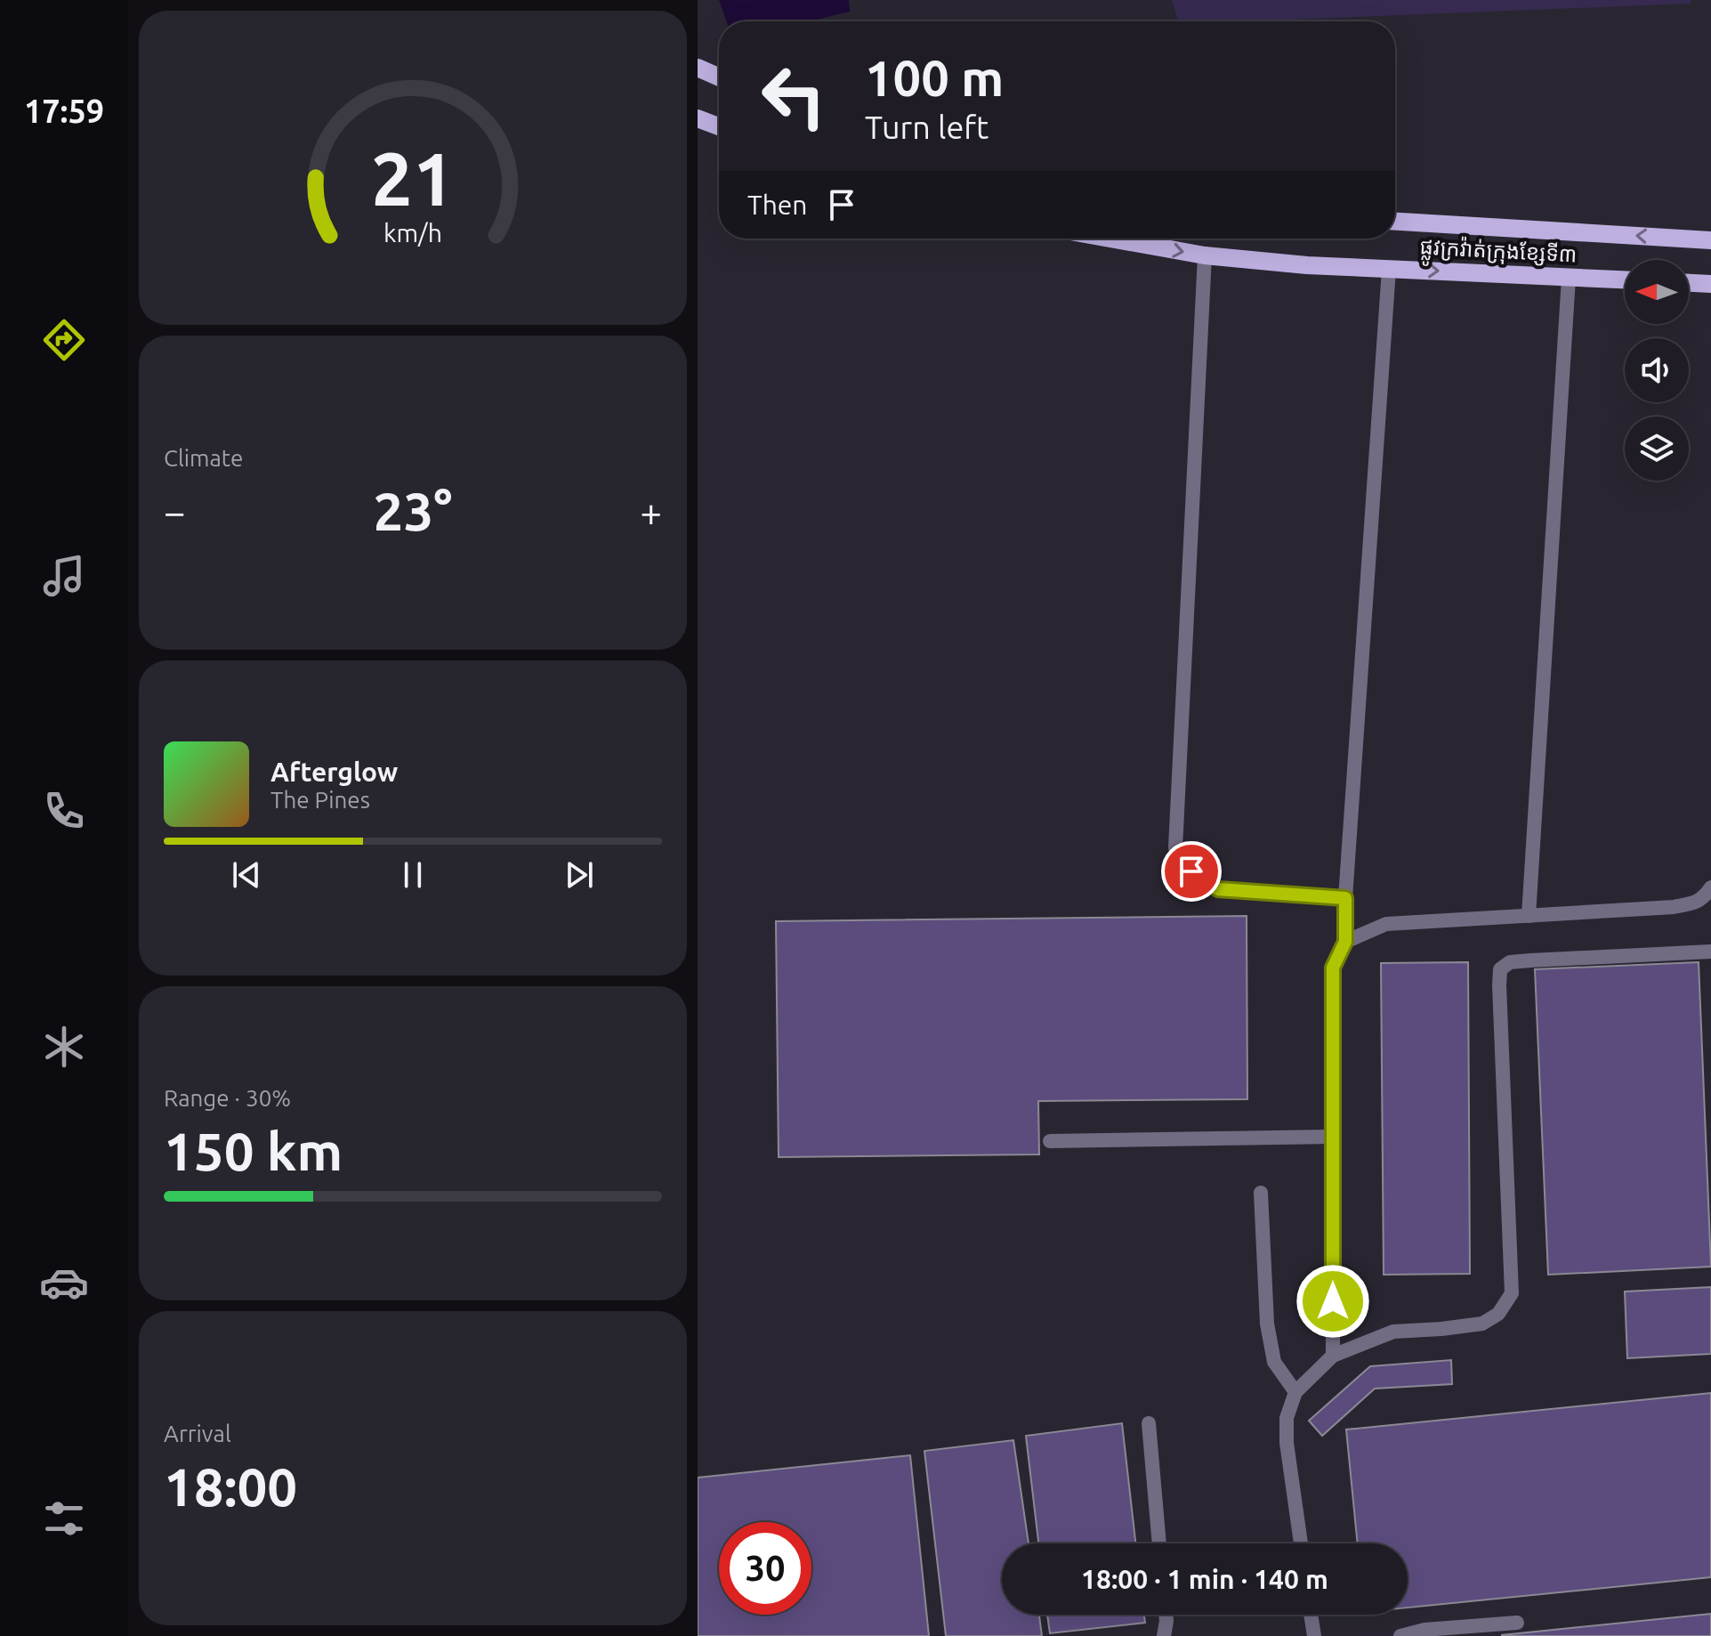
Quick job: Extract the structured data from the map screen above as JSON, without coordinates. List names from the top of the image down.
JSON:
{
  "streets": {
    "main road": ["ផ្លូវក្រវ៉ាត់ក្រុងខ្សែទី៣"]
  },
  "north": "left",
  "page": {
    "tabs": "17:59",
    "turn": ["100 m", "Turn left"],
    "then": "Then",
    "tile": [
      "Climate",
      ["Range · 30%", "150 km"],
      ["Arrival", "18:00"]
    ],
    "heat": ["−", "23°", "+"],
    "song": ["Afterglow", "The Pines"],
    "limit": "30",
    "trip": "18:00 · 1 min · 140 m",
    "gauge": ["21", "km/h"]
  }
}
